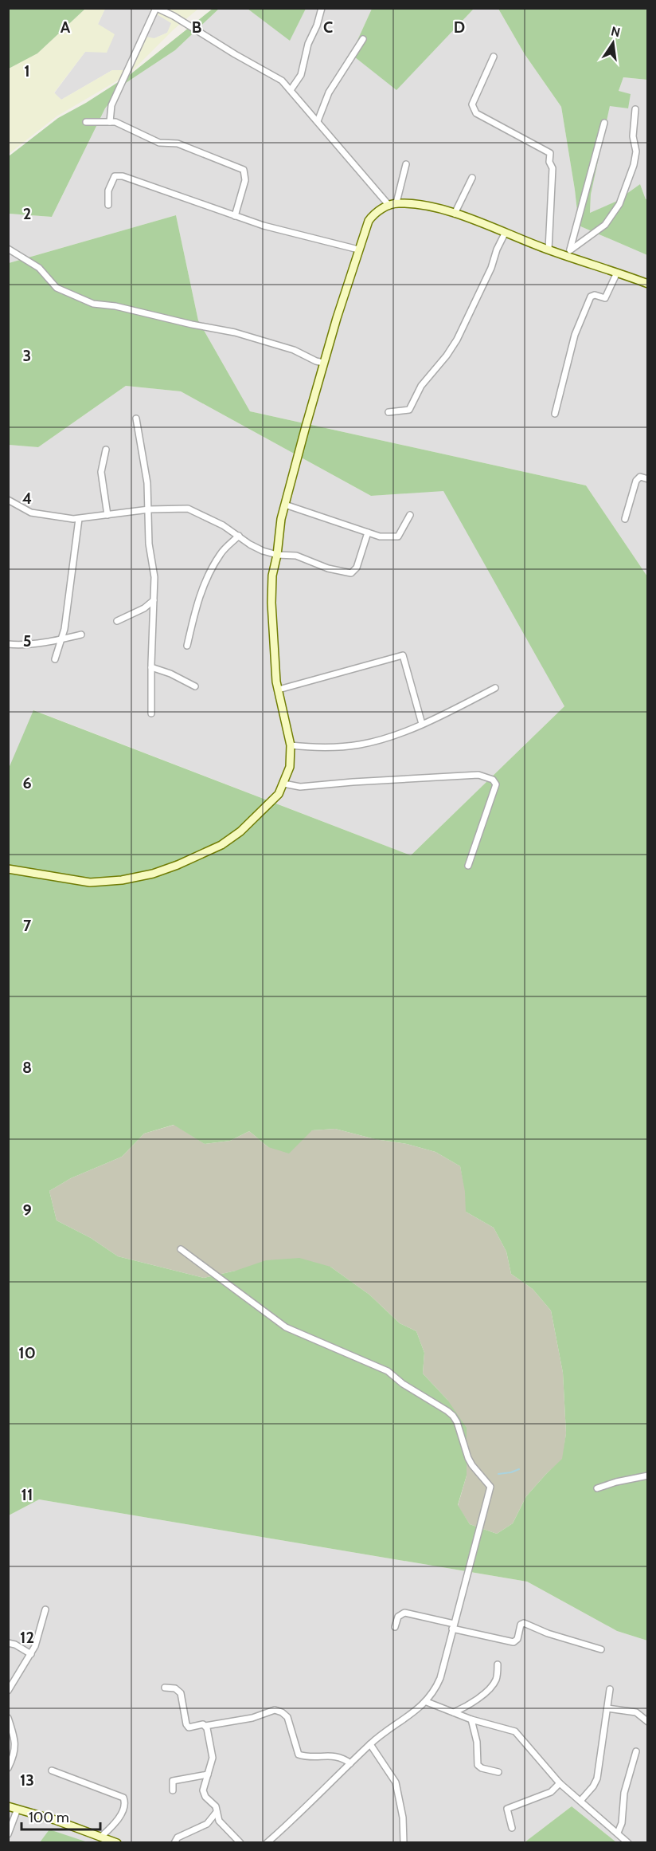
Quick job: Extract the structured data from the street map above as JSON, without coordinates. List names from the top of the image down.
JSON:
{
  "scale_bar": "100 m",
  "north": "top",
  "grid": {
    "columns": [
      "A",
      "B",
      "C",
      "D"
    ],
    "rows": [
      "1",
      "2",
      "3",
      "4",
      "5",
      "6",
      "7",
      "8",
      "9",
      "10",
      "11",
      "12",
      "13"
    ]
  }
}
